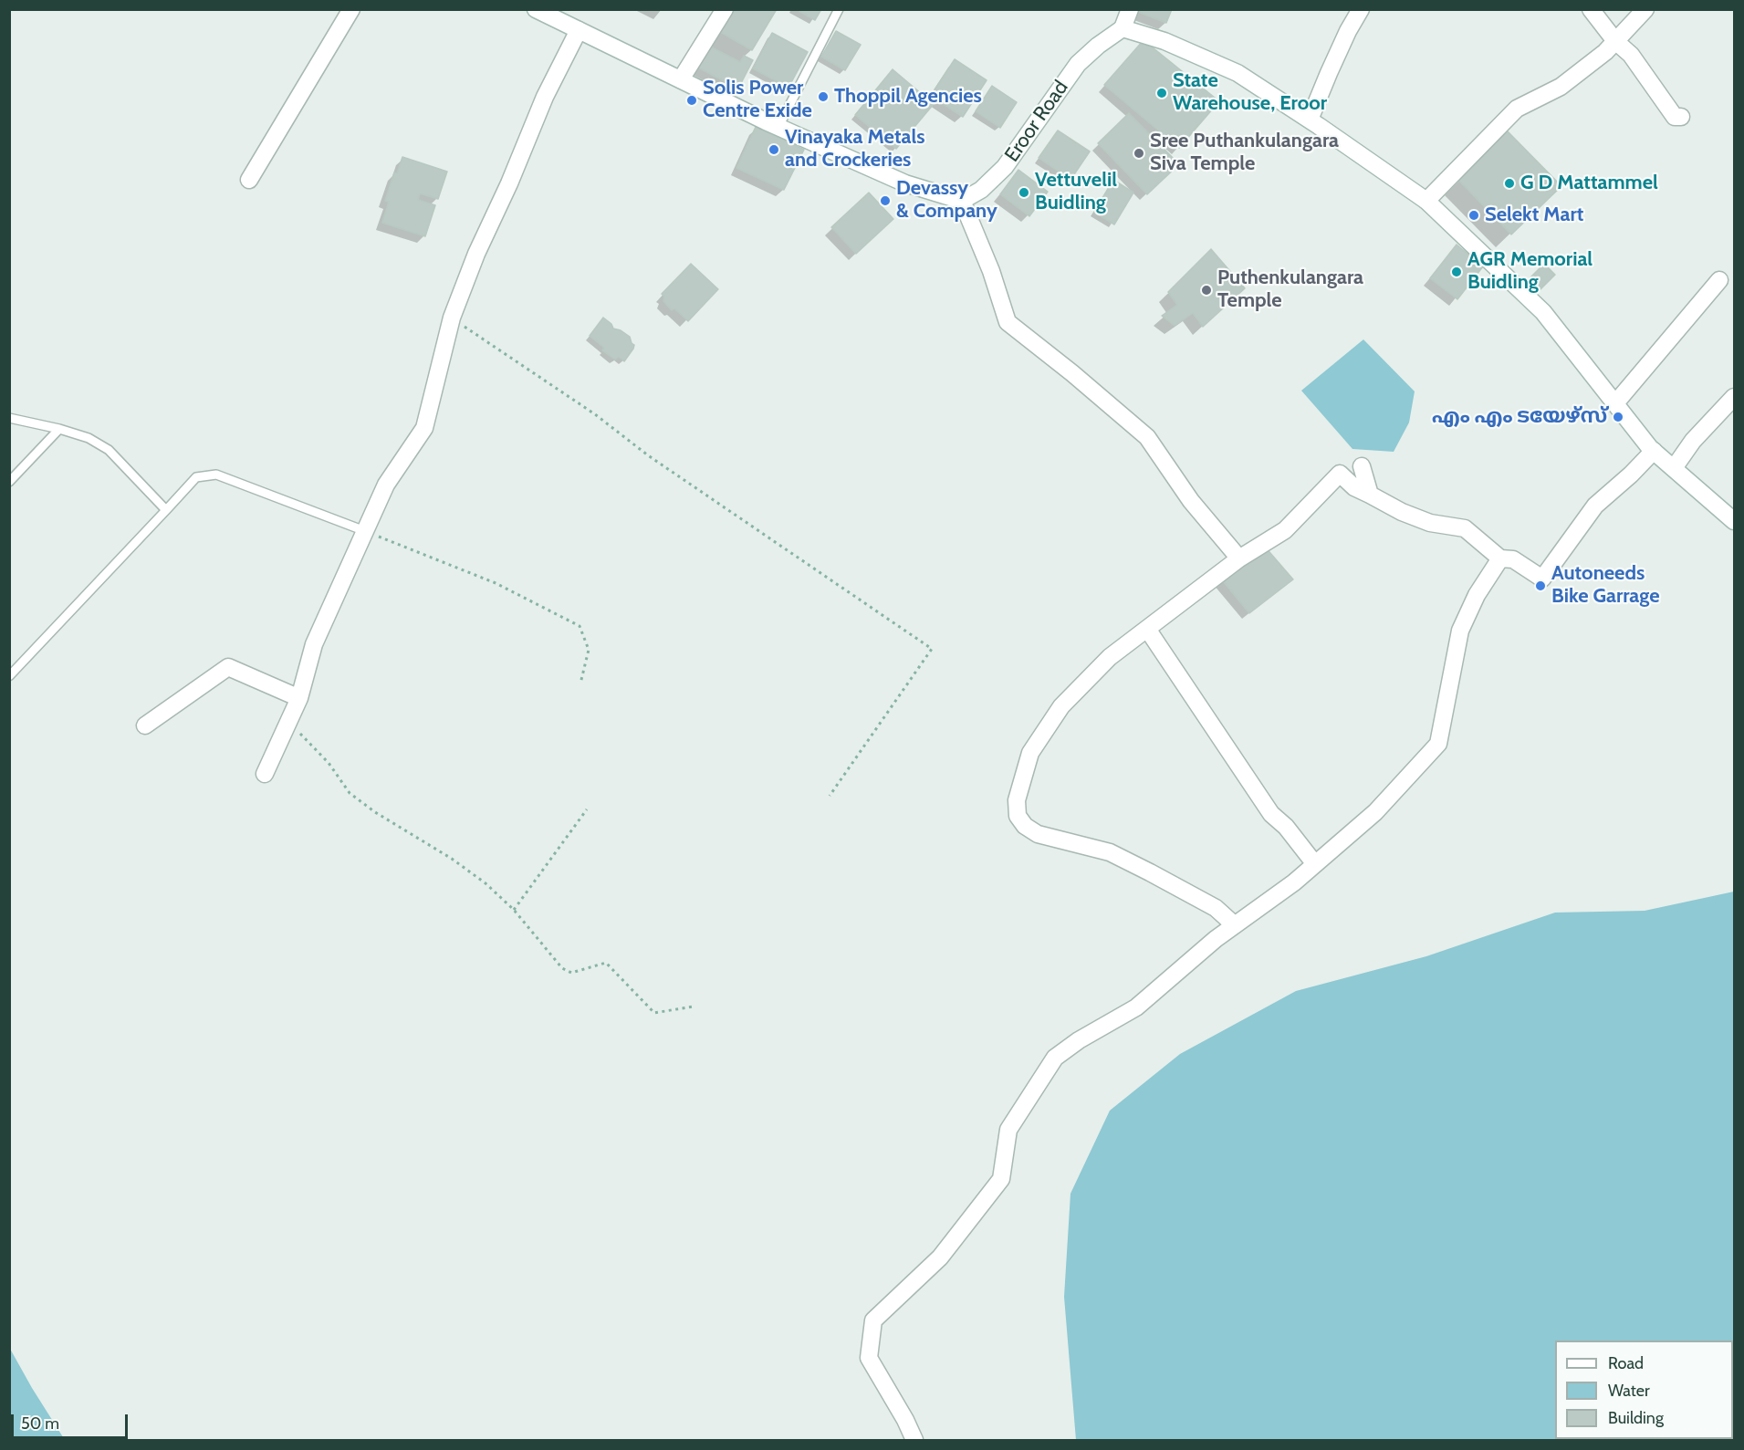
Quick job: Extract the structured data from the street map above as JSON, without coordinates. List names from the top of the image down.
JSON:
{
  "streets": {
    "street": ["Eroor Road"]
  },
  "places": [
    "State Warehouse, Eroor",
    "Thoppil Agencies",
    "Solis Power Centre Exide",
    "Vinayaka Metals and Crockeries",
    "Sree Puthankulangara Siva Temple",
    "G D Mattammel",
    "Vettuvelil Buidling",
    "Devassy & Company",
    "Selekt Mart",
    "AGR Memorial Buidling",
    "Puthenkulangara Temple",
    "എം എം ടയേഴ്‌സ്",
    "Autoneeds Bike Garrage"
  ],
  "legend": ["Road", "Water", "Building"],
  "scale_bar": "50 m"
}
